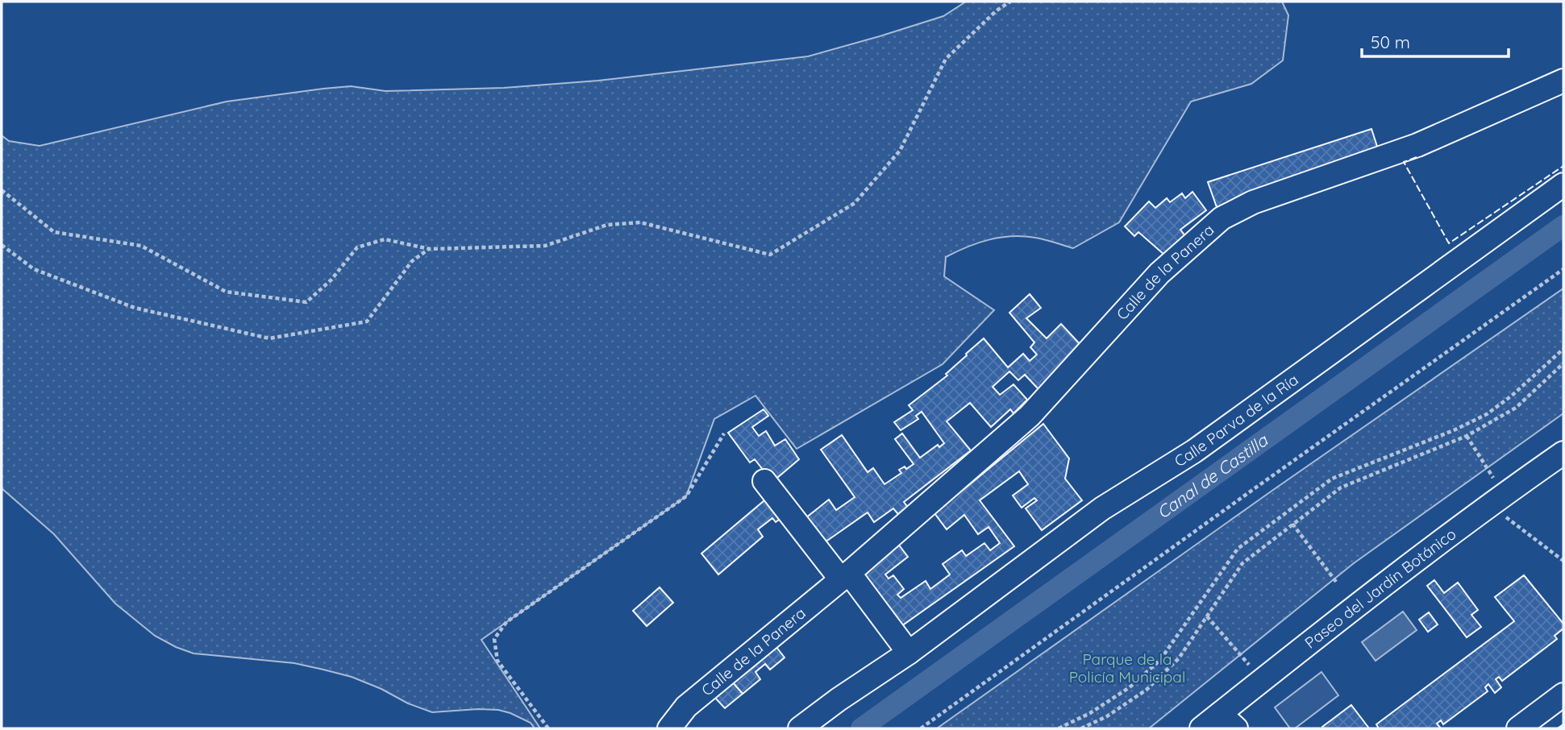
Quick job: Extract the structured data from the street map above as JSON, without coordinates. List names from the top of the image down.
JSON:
{
  "streets": {
    "street": ["Calle de la Panera", "Calle Parva de la Ría", "Paseo del Jardín Botánico"]
  },
  "water": ["Canal de Castilla"],
  "parks": ["Parque de la Policía Municipal"],
  "scale_bar": "50 m"
}
